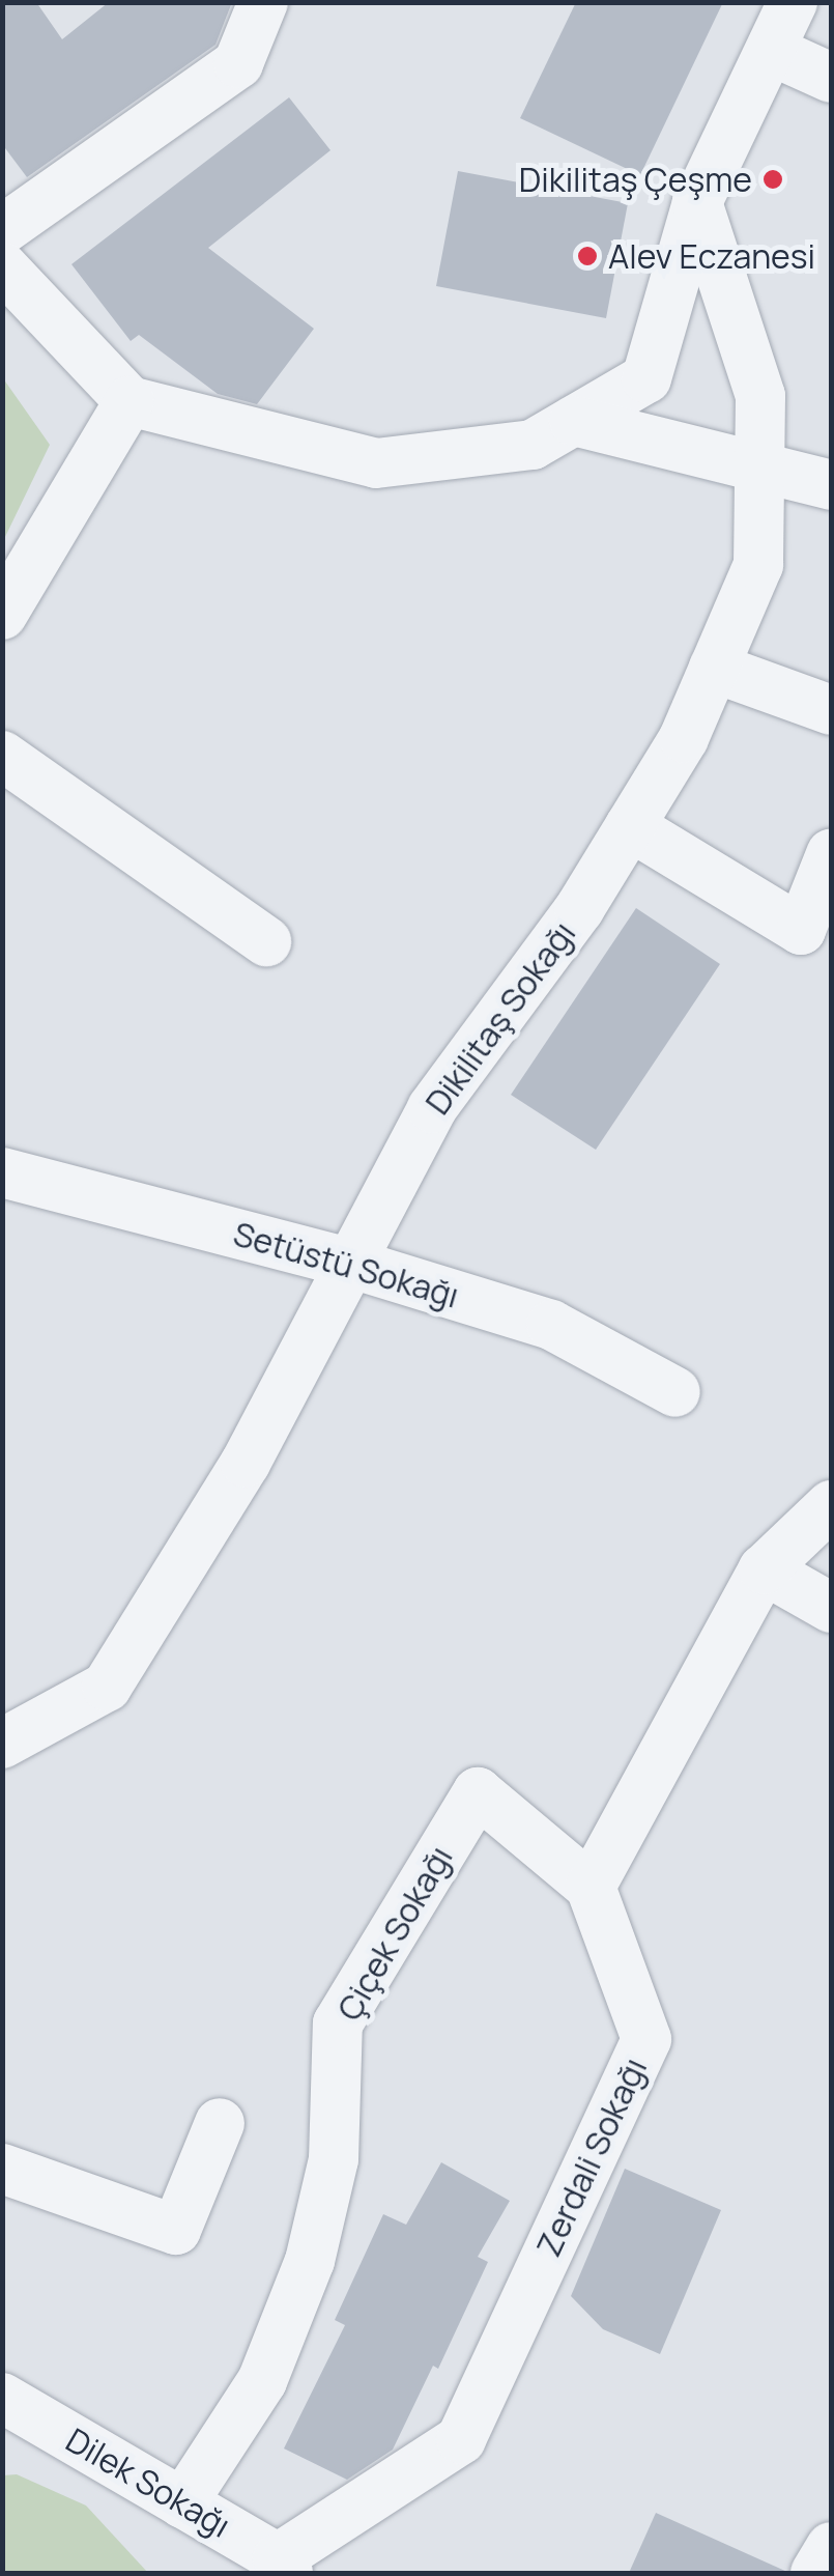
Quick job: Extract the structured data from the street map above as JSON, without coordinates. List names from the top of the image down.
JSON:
{
  "streets": {
    "street": [
      "Dikilitaş Sokağı",
      "Setüstü Sokağı",
      "Çiçek Sokağı",
      "Zerdali Sokağı",
      "Dilek Sokağı"
    ]
  },
  "crossings": [
    ["Dikilitaş Sokağı", "Setüstü Sokağı"],
    ["Çiçek Sokağı", "Zerdali Sokağı"],
    ["Çiçek Sokağı", "Dilek Sokağı"],
    ["Zerdali Sokağı", "Dilek Sokağı"]
  ],
  "places": ["Dikilitaş Çeşme", "Alev Eczanesi"]
}
